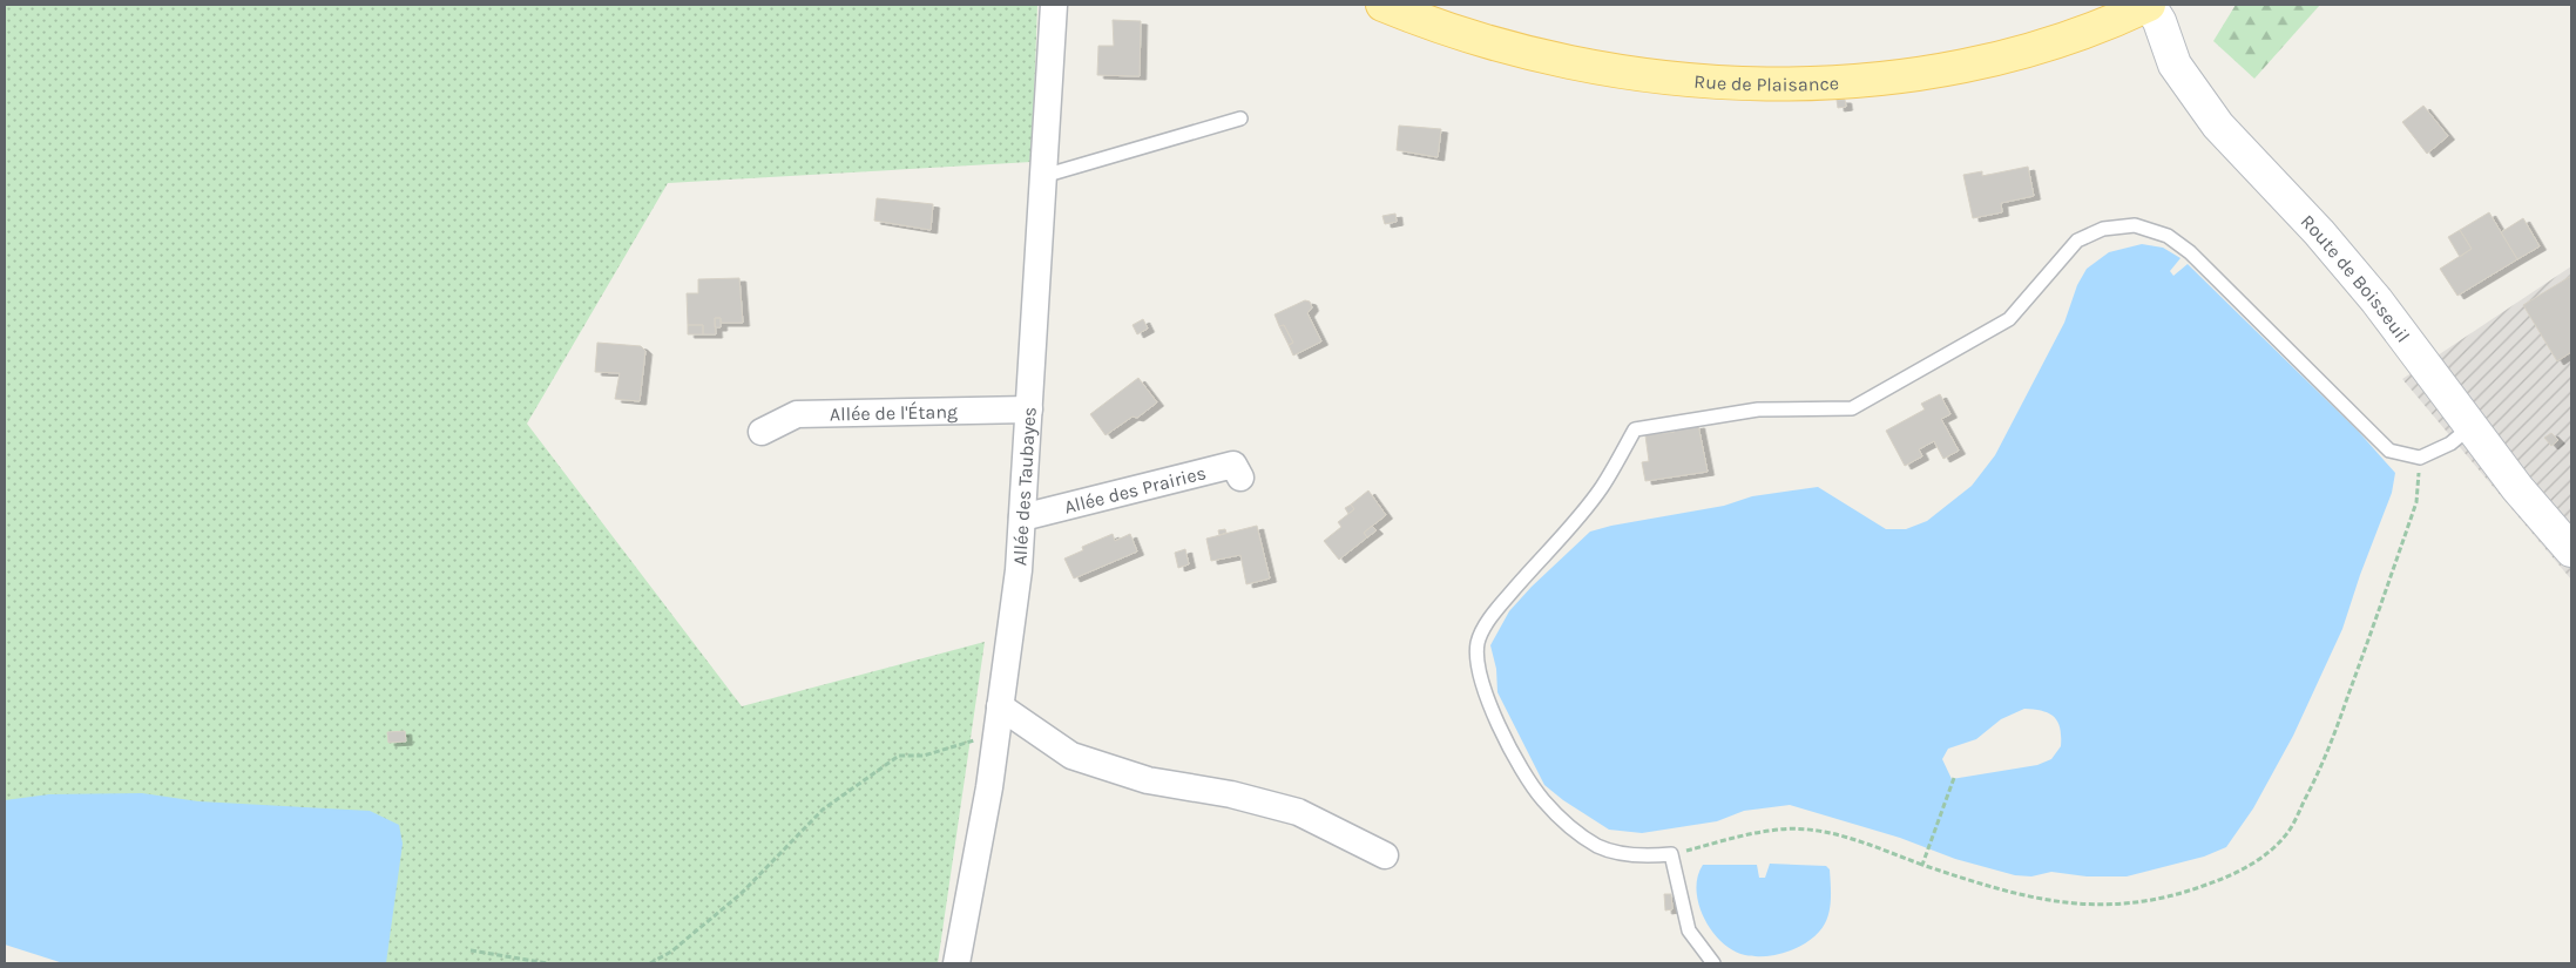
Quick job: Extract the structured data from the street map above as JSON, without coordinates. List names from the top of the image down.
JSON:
{
  "streets": {
    "main road": ["Rue de Plaisance", "Route de Boisseuil"],
    "street": ["Allée de l'Étang", "Allée des Taubayes", "Allée des Prairies"]
  },
  "crossings": [
    ["Rue de Plaisance", "Route de Boisseuil"],
    ["Allée de l'Étang", "Allée des Taubayes"],
    ["Allée des Taubayes", "Allée des Prairies"]
  ]
}
